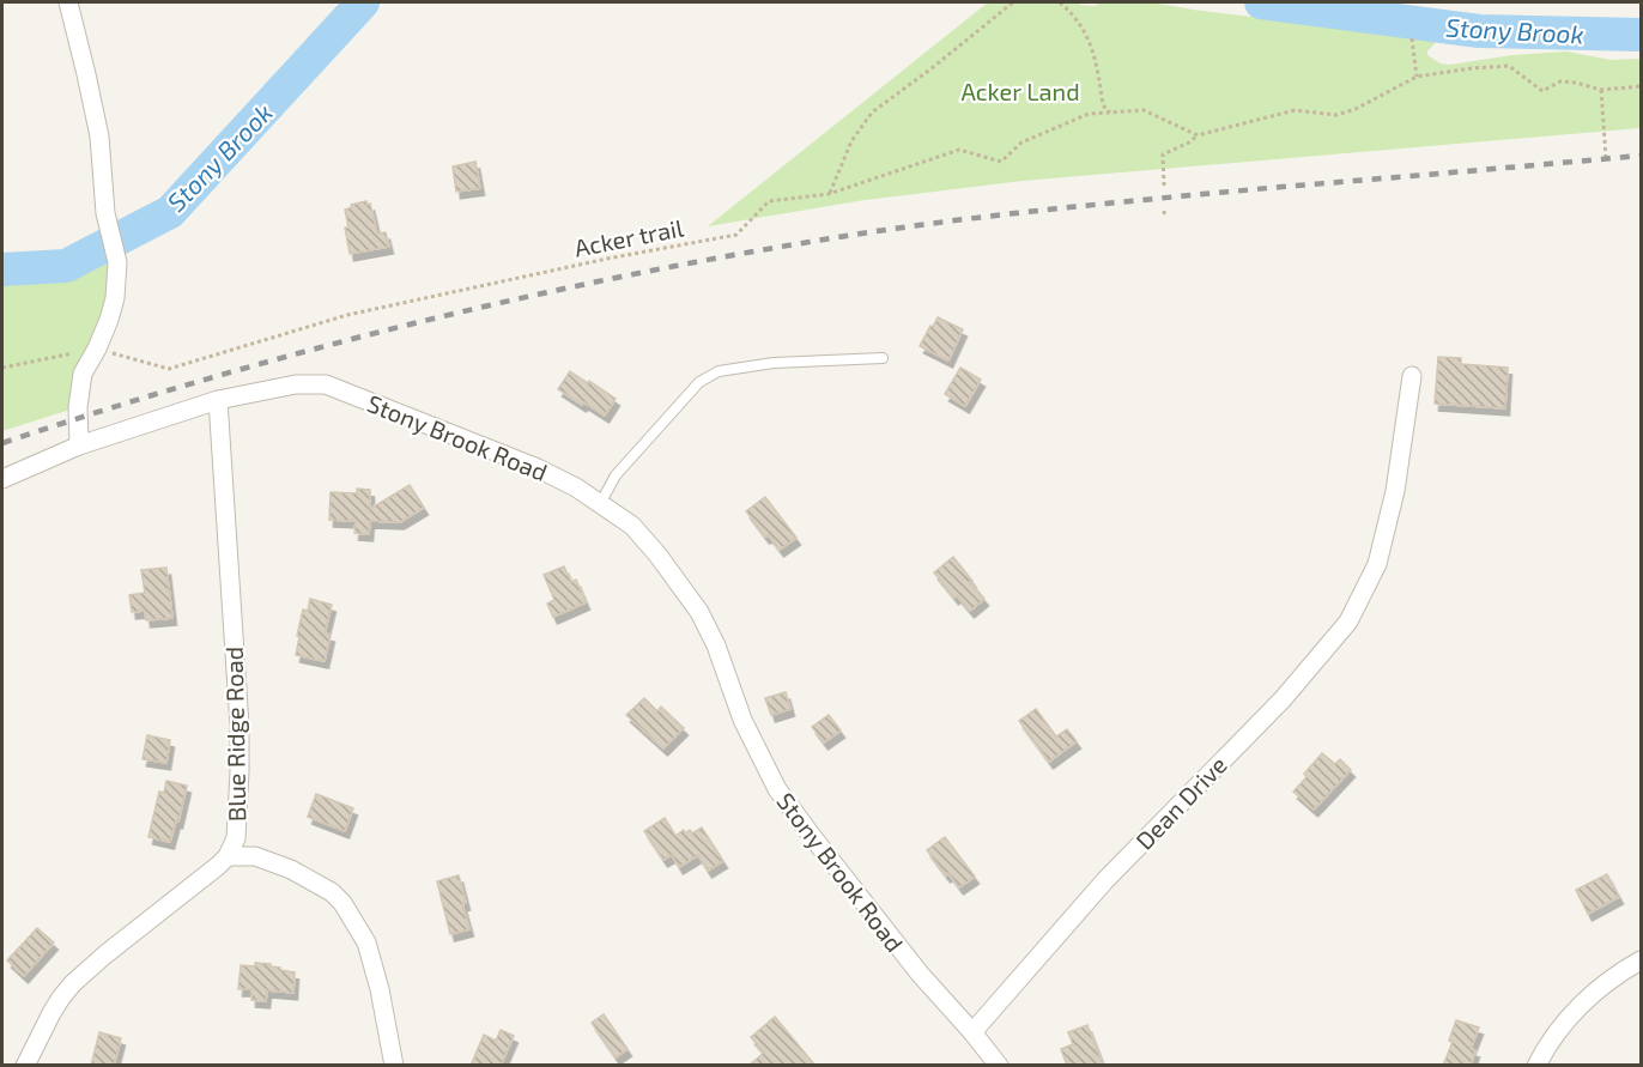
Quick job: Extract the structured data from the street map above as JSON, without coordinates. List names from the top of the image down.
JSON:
{
  "streets": {
    "street": ["Stony Brook Road", "Blue Ridge Road", "Dean Drive"],
    "path": ["Acker trail"]
  },
  "crossings": [
    ["Stony Brook Road", "Blue Ridge Road"],
    ["Stony Brook Road", "Dean Drive"]
  ],
  "water": ["Stony Brook"],
  "parks": ["Acker Land"]
}
